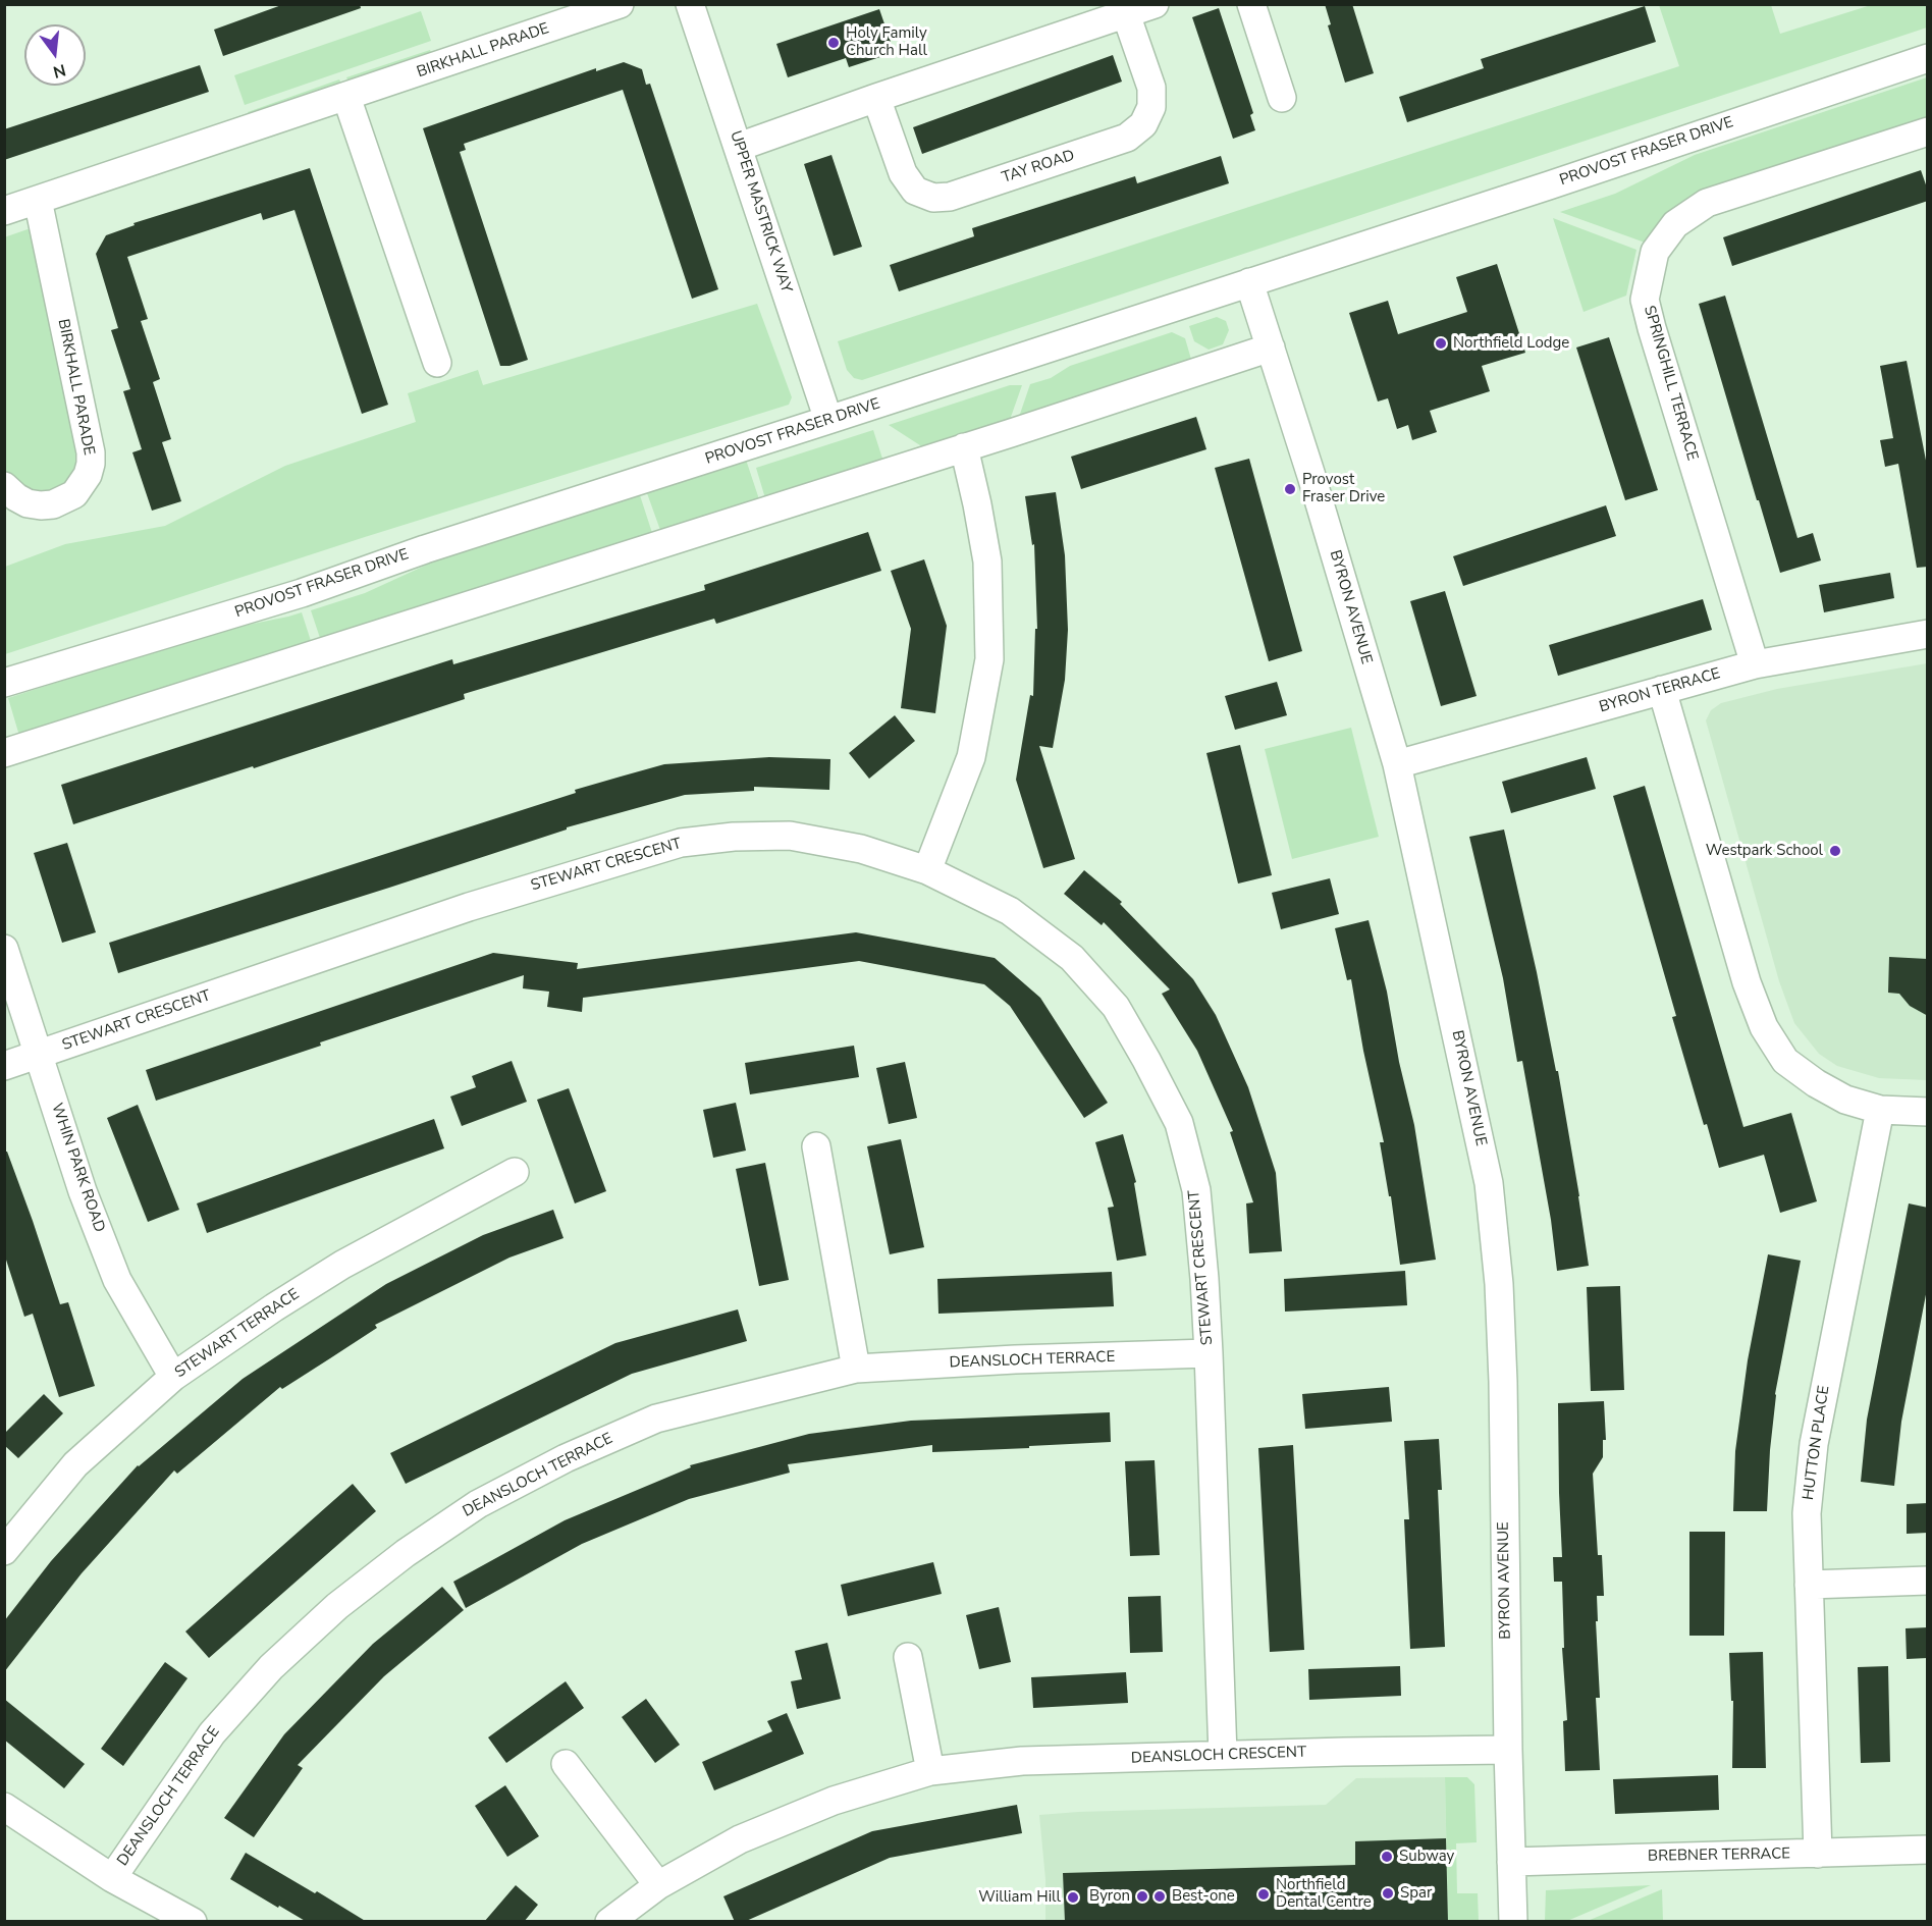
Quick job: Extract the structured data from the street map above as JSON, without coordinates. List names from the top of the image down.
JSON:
{
  "streets": {
    "street": [
      "BIRKHALL PARADE",
      "PROVOST FRASER DRIVE",
      "TAY ROAD",
      "UPPER MASTRICK WAY",
      "SPRINGHILL TERRACE",
      "BYRON AVENUE",
      "BYRON TERRACE",
      "STEWART CRESCENT",
      "WHIN PARK ROAD",
      "STEWART TERRACE",
      "DEANSLOCH TERRACE",
      "HUTTON PLACE",
      "DEANSLOCH CRESCENT",
      "BREBNER TERRACE"
    ]
  },
  "crossings": [
    ["PROVOST FRASER DRIVE", "UPPER MASTRICK WAY"],
    ["PROVOST FRASER DRIVE", "BYRON AVENUE"],
    ["SPRINGHILL TERRACE", "BYRON TERRACE"],
    ["BYRON AVENUE", "BYRON TERRACE"],
    ["BYRON AVENUE", "DEANSLOCH CRESCENT"],
    ["BYRON AVENUE", "BREBNER TERRACE"],
    ["STEWART CRESCENT", "WHIN PARK ROAD"],
    ["STEWART CRESCENT", "DEANSLOCH TERRACE"],
    ["STEWART CRESCENT", "DEANSLOCH CRESCENT"],
    ["WHIN PARK ROAD", "STEWART TERRACE"],
    ["HUTTON PLACE", "BREBNER TERRACE"]
  ],
  "places": [
    "Holy Family Church Hall",
    "Northfield Lodge",
    "Provost Fraser Drive",
    "Westpark School",
    "Subway",
    "Spar",
    "Northfield Dental Centre",
    "Byron",
    "Best-one",
    "William Hill"
  ],
  "north": "bottom"
}
